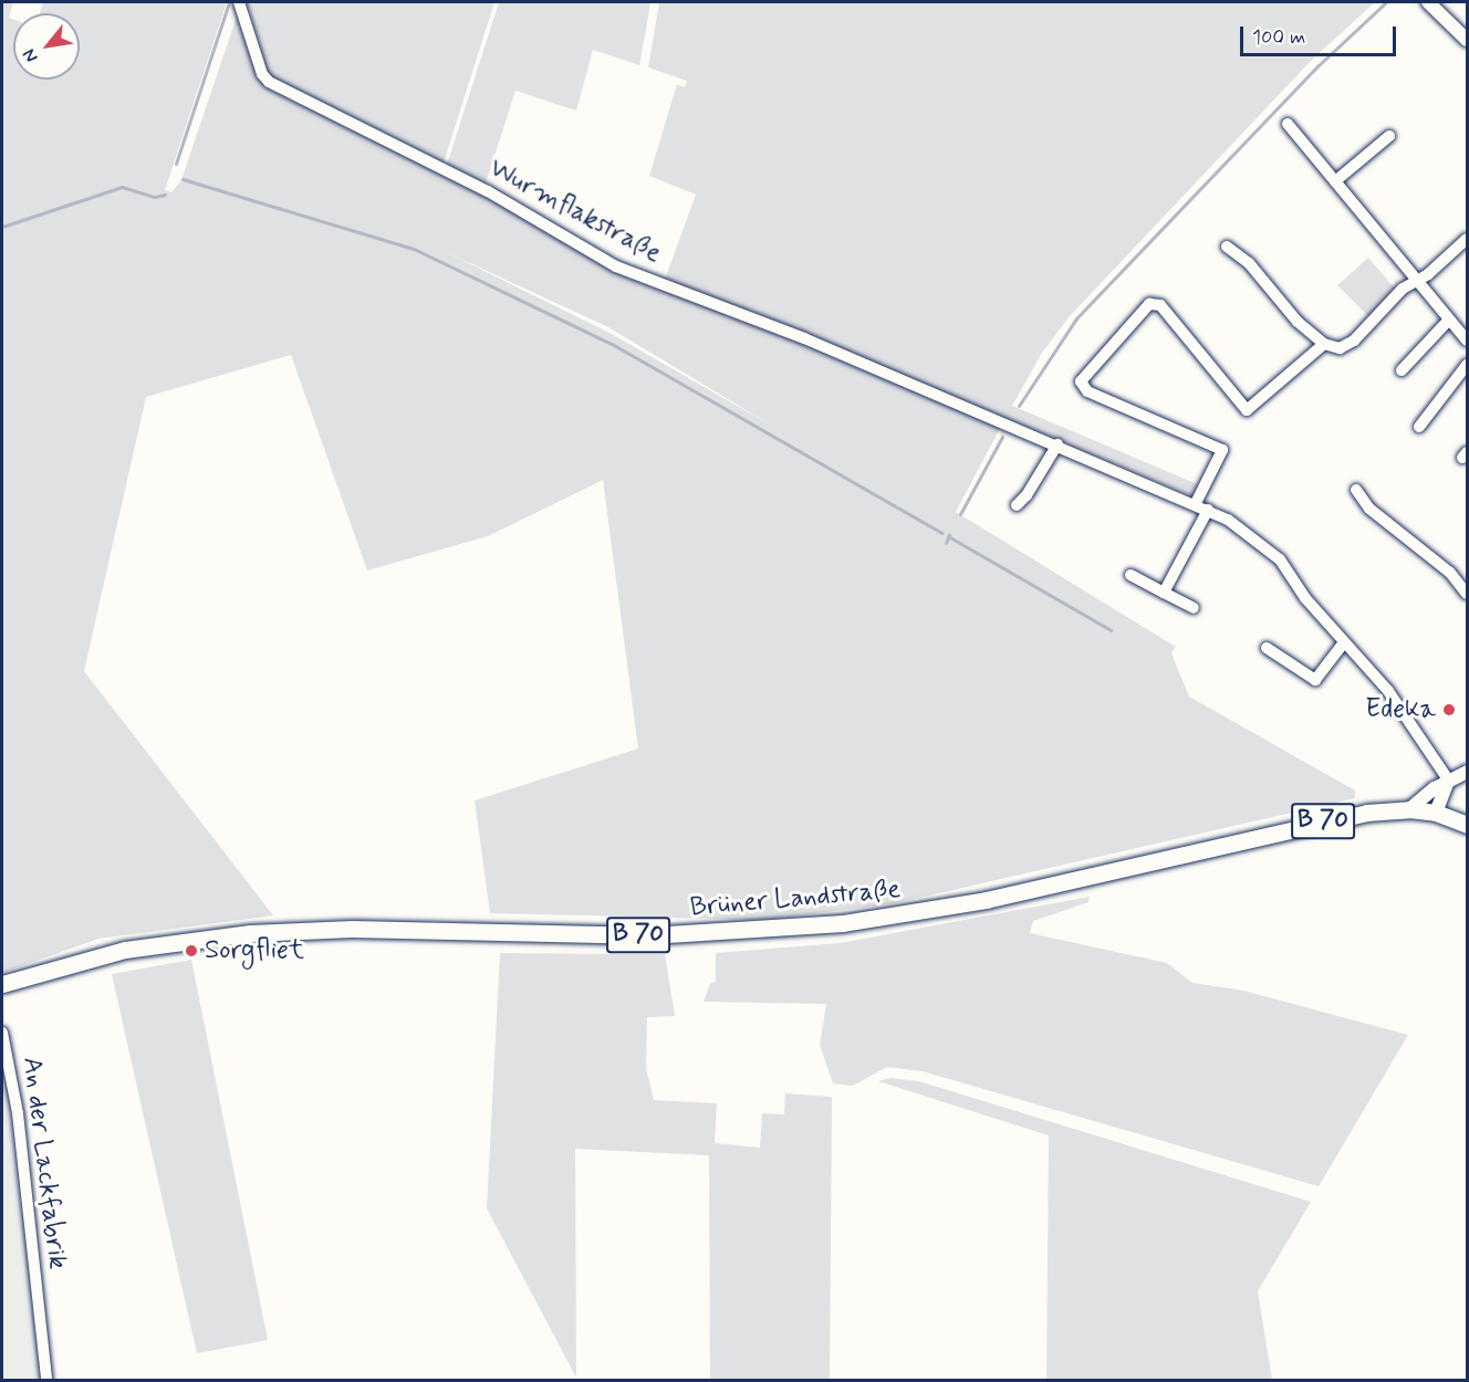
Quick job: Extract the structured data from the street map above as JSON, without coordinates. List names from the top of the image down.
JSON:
{
  "streets": {
    "main road": ["B 70", "Brüner Landstraße"],
    "street": ["Wurmflakstraße", "An der Lackfabrik"]
  },
  "places": ["Edeka", "Sorgfliet"],
  "scale_bar": "100 m",
  "north": "bottom left"
}
